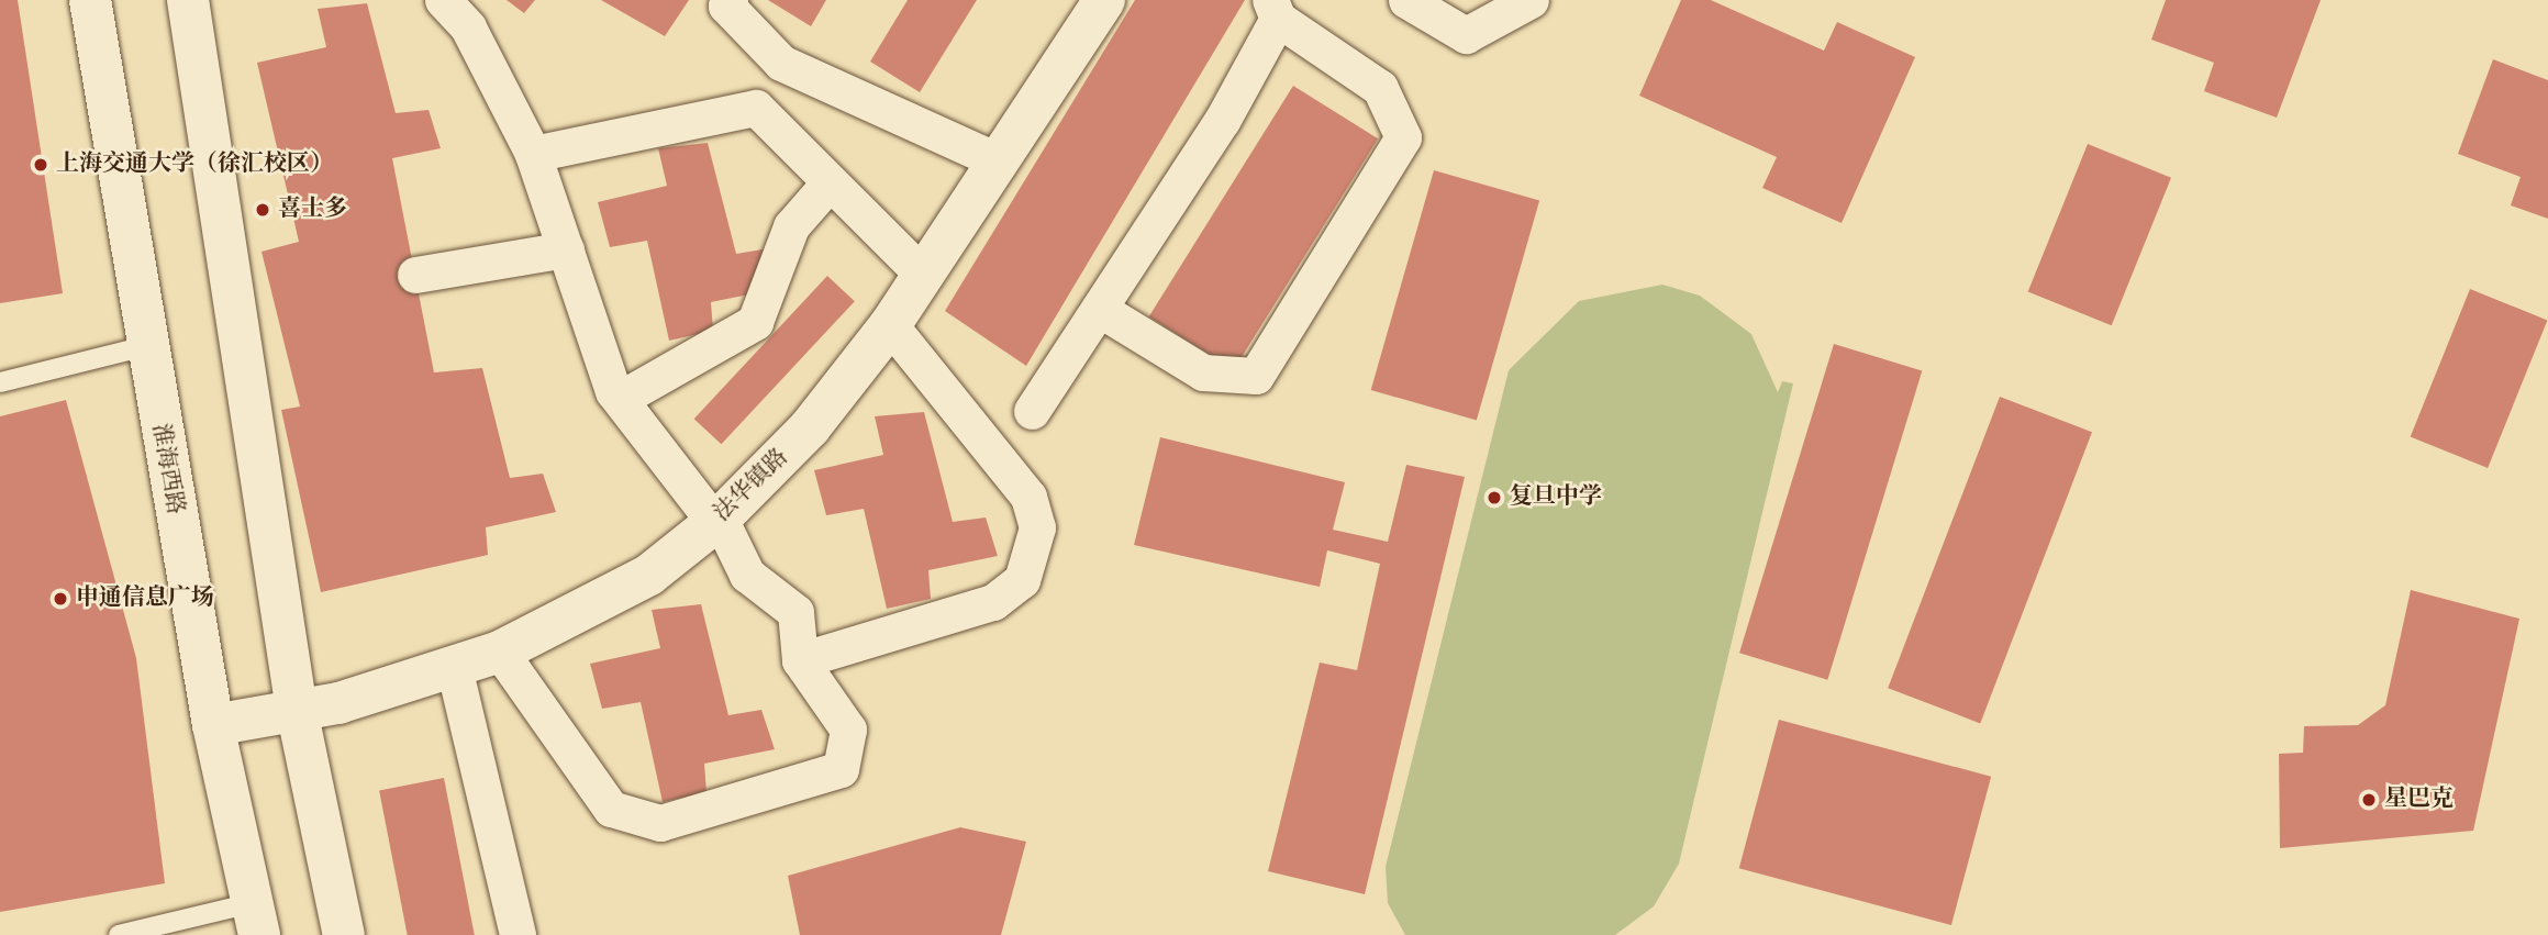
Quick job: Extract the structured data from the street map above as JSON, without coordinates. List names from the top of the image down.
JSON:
{
  "streets": {
    "main road": ["淮海西路", "法华镇路"]
  },
  "crossings": [
    ["淮海西路", "法华镇路"]
  ],
  "places": [
    "上海交通大学（徐汇校区）",
    "喜士多",
    "复旦中学",
    "申通信息广场",
    "星巴克"
  ]
}
